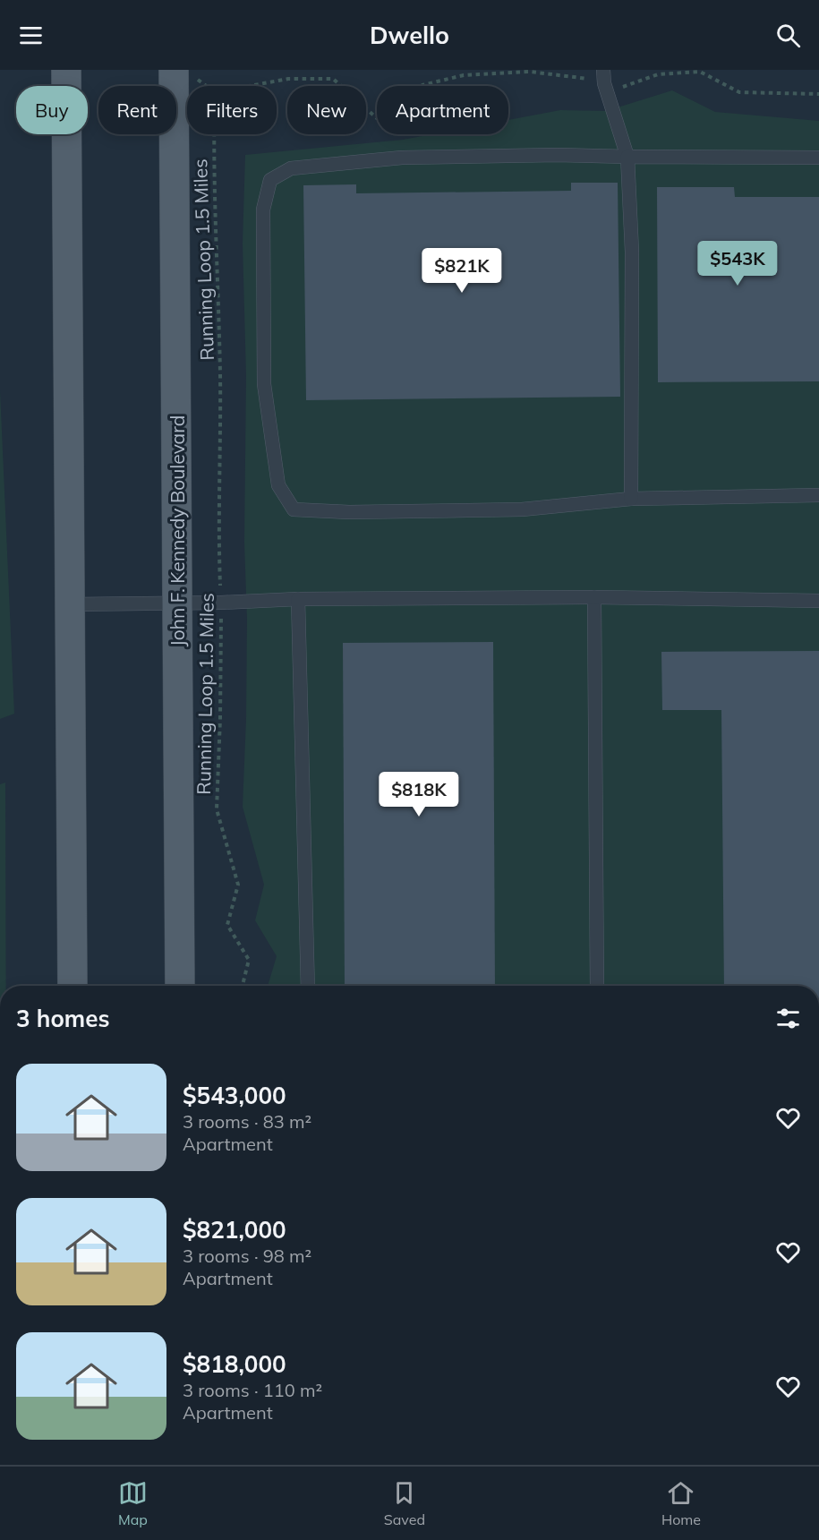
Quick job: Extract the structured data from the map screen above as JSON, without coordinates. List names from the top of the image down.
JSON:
{
  "streets": {
    "main road": ["John F. Kennedy Boulevard"],
    "path": ["Running Loop 1.5 Miles"]
  },
  "page": {
    "header": "Dwello",
    "chip": [
      "Buy",
      "Rent",
      "Filters",
      "New",
      "Apartment"
    ],
    "price": ["$543K", "$821K", "$818K"],
    "heading": "3 homes",
    "list": [
      {
        "name": "$543,000",
        "note": "3 rooms · 83 m² · Apartment"
      },
      {
        "name": "$821,000",
        "note": "3 rooms · 98 m² · Apartment"
      },
      {
        "name": "$818,000",
        "note": "3 rooms · 110 m² · Apartment"
      }
    ],
    "tabs": ["Map", "Saved", "Home"]
  }
}
